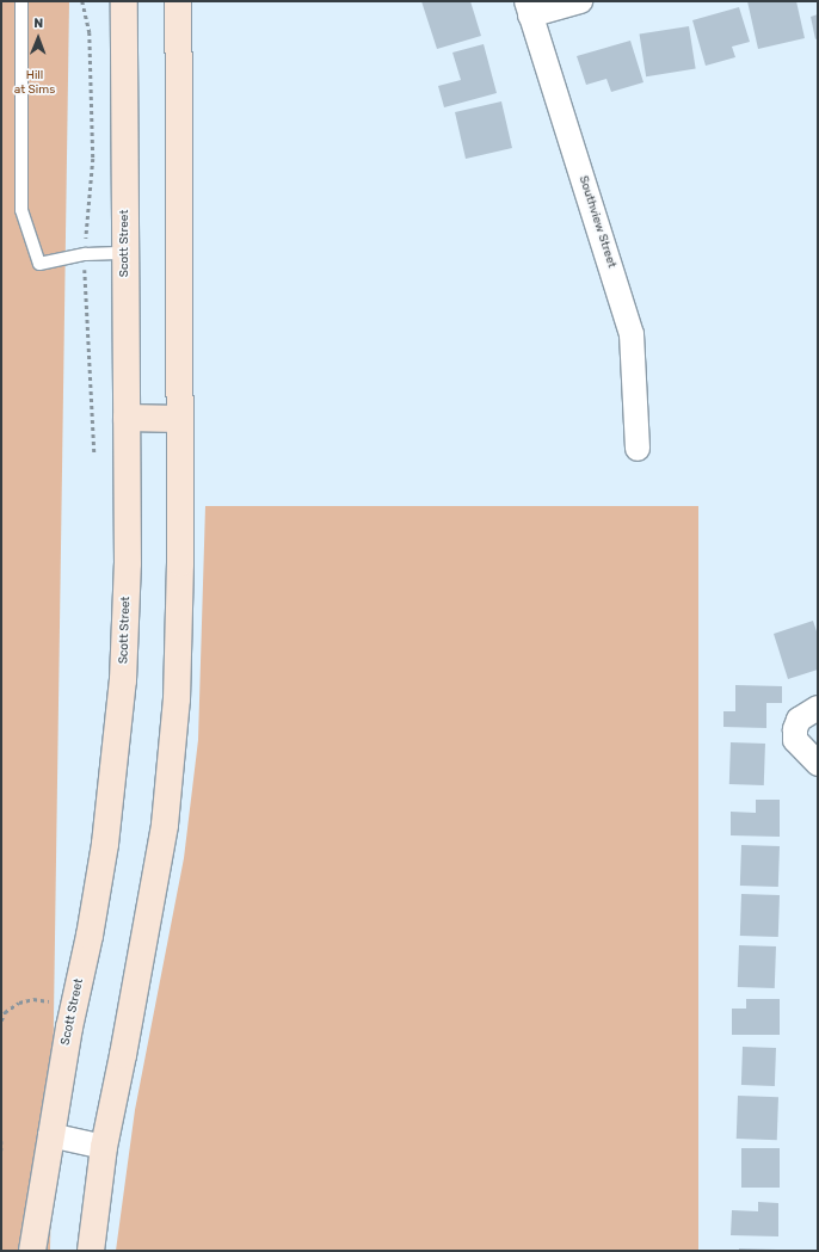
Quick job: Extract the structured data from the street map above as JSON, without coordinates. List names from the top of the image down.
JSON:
{
  "streets": {
    "main road": ["Scott Street"],
    "street": ["Southview Street"]
  },
  "parks": ["Hill at Sims"],
  "north": "top"
}
